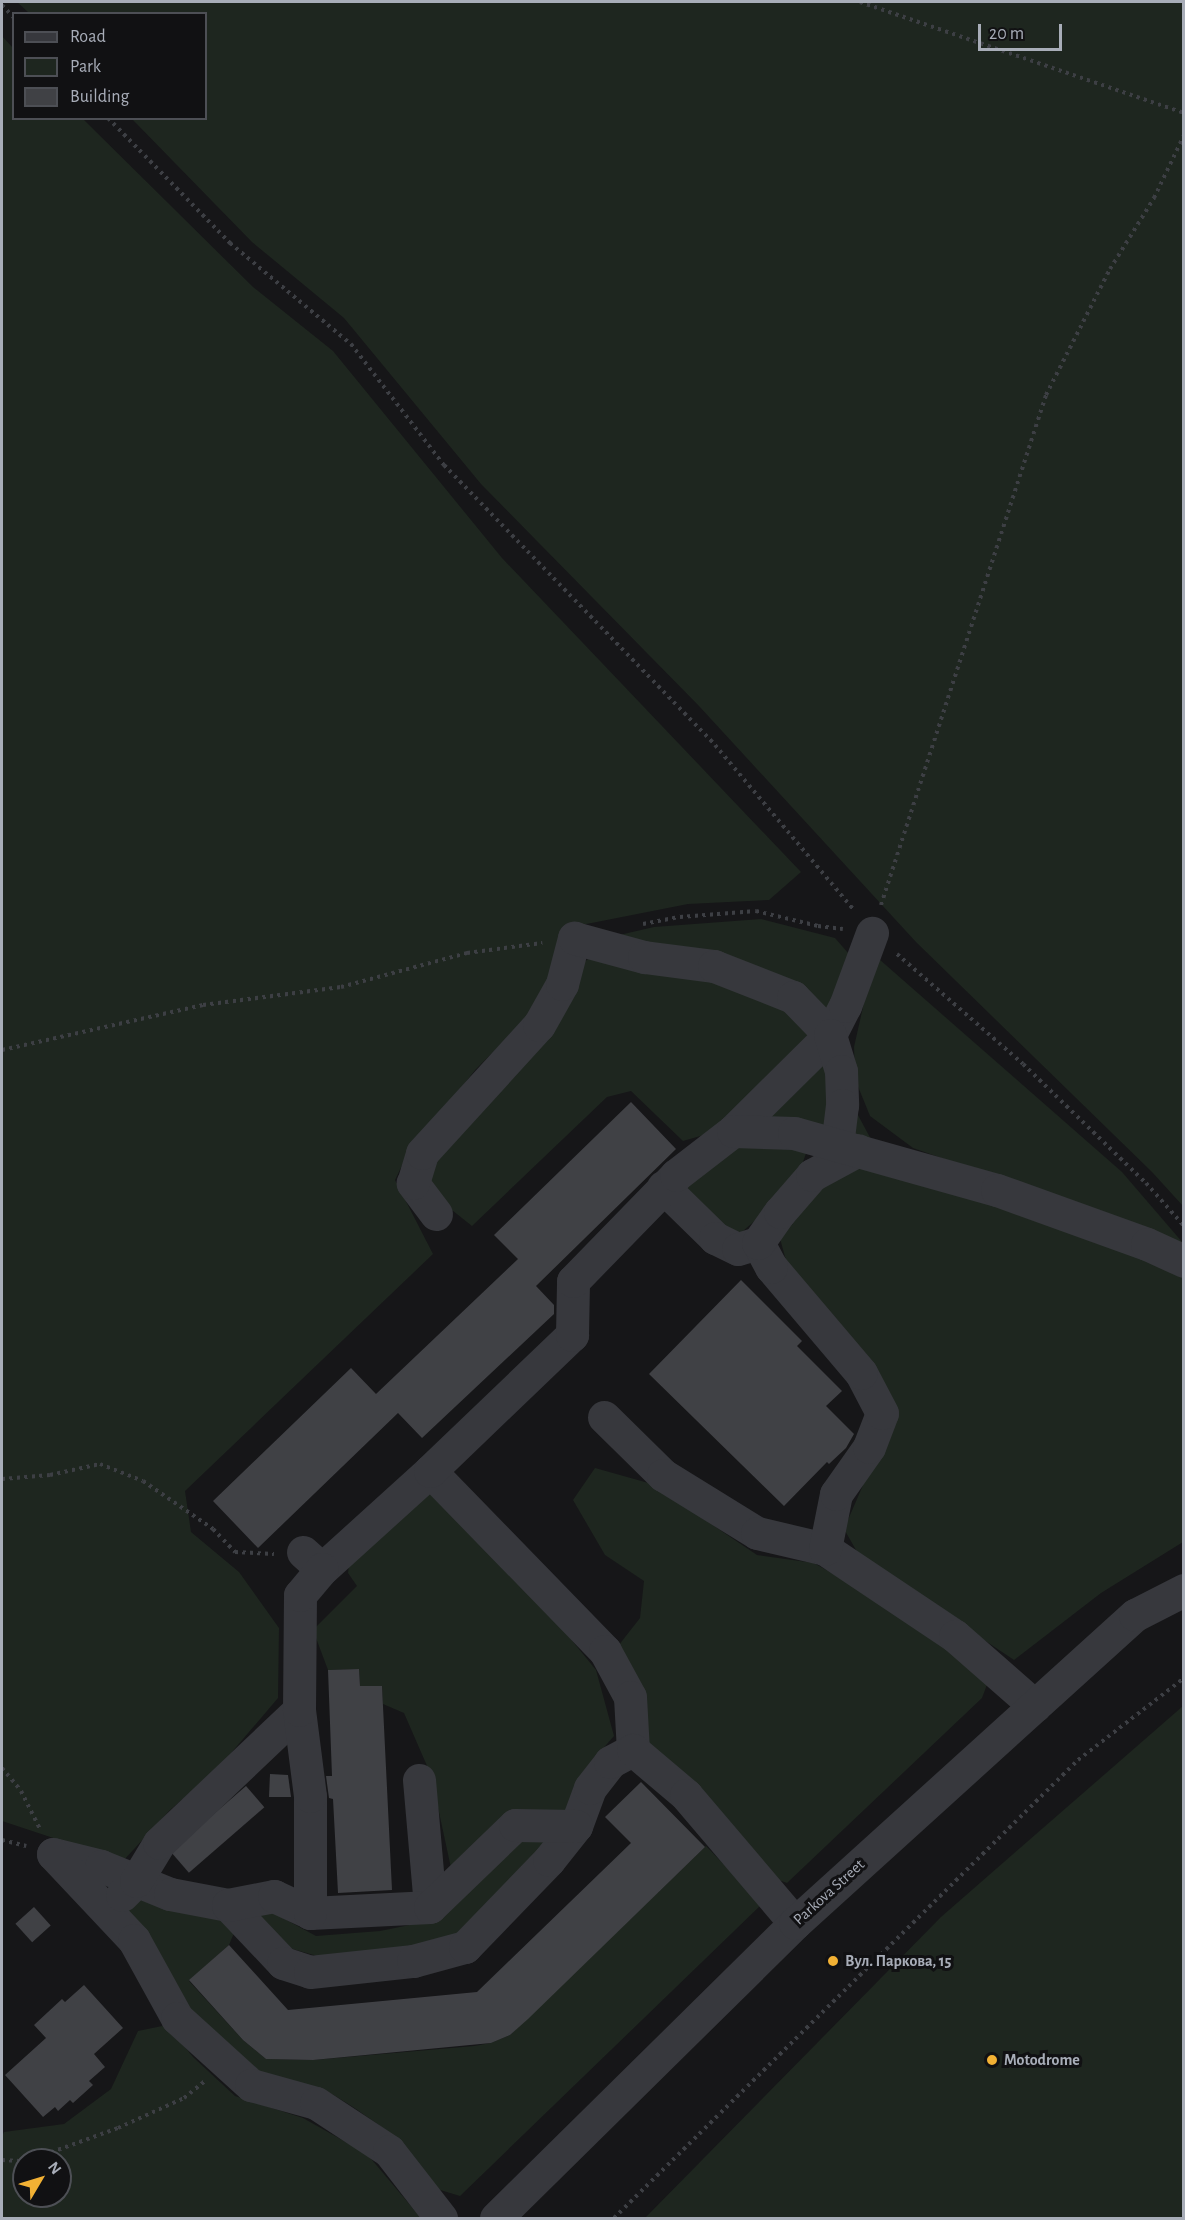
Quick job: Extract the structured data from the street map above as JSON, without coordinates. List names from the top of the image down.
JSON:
{
  "streets": {
    "street": ["Parkova Street"]
  },
  "places": ["Вул. Паркова, 15", "Motodrome"],
  "legend": ["Road", "Park", "Building"],
  "scale_bar": "20 m",
  "north": "top right"
}
